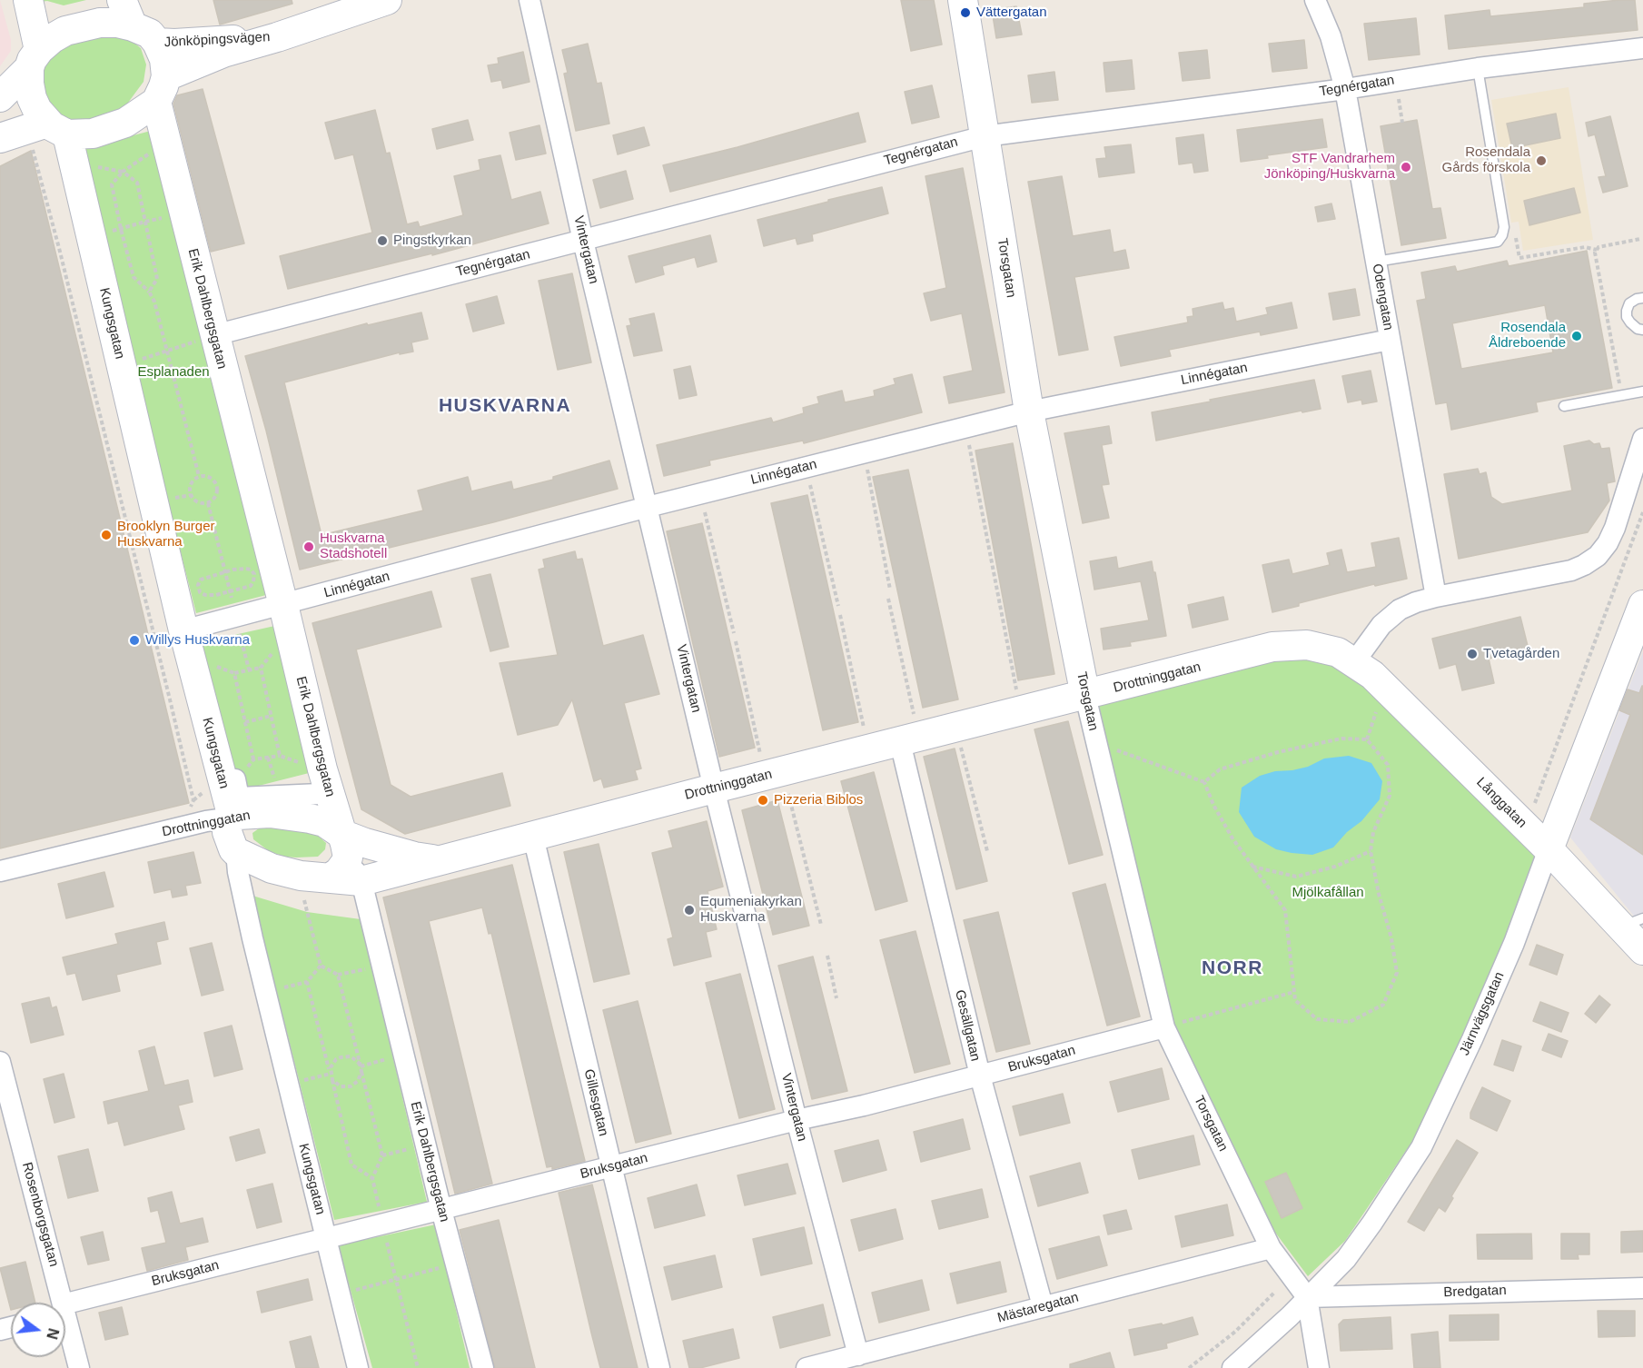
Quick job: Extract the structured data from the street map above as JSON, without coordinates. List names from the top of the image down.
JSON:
{
  "streets": {
    "street": [
      "Jönköpingsvägen",
      "Tegnérgatan",
      "Vintergatan",
      "Torsgatan",
      "Odengatan",
      "Erik Dahlbergsgatan",
      "Kungsgatan",
      "Linnégatan",
      "Drottninggatan",
      "Långgatan",
      "Järnvägsgatan",
      "Gesällgatan",
      "Bruksgatan",
      "Gillesgatan",
      "Rosenborgsgatan",
      "Bredgatan",
      "Mästaregatan"
    ]
  },
  "crossings": [
    ["Jönköpingsvägen", "Erik Dahlbergsgatan"],
    ["Jönköpingsvägen", "Kungsgatan"],
    ["Tegnérgatan", "Vintergatan"],
    ["Tegnérgatan", "Torsgatan"],
    ["Tegnérgatan", "Odengatan"],
    ["Tegnérgatan", "Erik Dahlbergsgatan"],
    ["Vintergatan", "Linnégatan"],
    ["Vintergatan", "Drottninggatan"],
    ["Vintergatan", "Bruksgatan"],
    ["Vintergatan", "Mästaregatan"],
    ["Torsgatan", "Linnégatan"],
    ["Torsgatan", "Drottninggatan"],
    ["Torsgatan", "Järnvägsgatan"],
    ["Torsgatan", "Bruksgatan"],
    ["Torsgatan", "Bredgatan"],
    ["Torsgatan", "Mästaregatan"],
    ["Odengatan", "Linnégatan"],
    ["Erik Dahlbergsgatan", "Kungsgatan"],
    ["Erik Dahlbergsgatan", "Linnégatan"],
    ["Erik Dahlbergsgatan", "Drottninggatan"],
    ["Erik Dahlbergsgatan", "Bruksgatan"],
    ["Kungsgatan", "Linnégatan"],
    ["Kungsgatan", "Drottninggatan"],
    ["Kungsgatan", "Bruksgatan"],
    ["Drottninggatan", "Långgatan"],
    ["Drottninggatan", "Gesällgatan"],
    ["Drottninggatan", "Gillesgatan"],
    ["Långgatan", "Järnvägsgatan"],
    ["Järnvägsgatan", "Bredgatan"],
    ["Gesällgatan", "Bruksgatan"],
    ["Gesällgatan", "Mästaregatan"],
    ["Bruksgatan", "Gillesgatan"]
  ],
  "districts": ["HUSKVARNA", "NORR"],
  "parks": ["Esplanaden", "Mjölkafållan"],
  "places": [
    "Vättergatan",
    "Rosendala Gårds förskola",
    "STF Vandrarhem Jönköping/Huskvarna",
    "Pingstkyrkan",
    "Rosendala Åldreboende",
    "Brooklyn Burger Huskvarna",
    "Huskvarna Stadshotell",
    "Willys Huskvarna",
    "Tvetagården",
    "Pizzeria Biblos",
    "Equmeniakyrkan Huskvarna"
  ],
  "north": "right"
}
